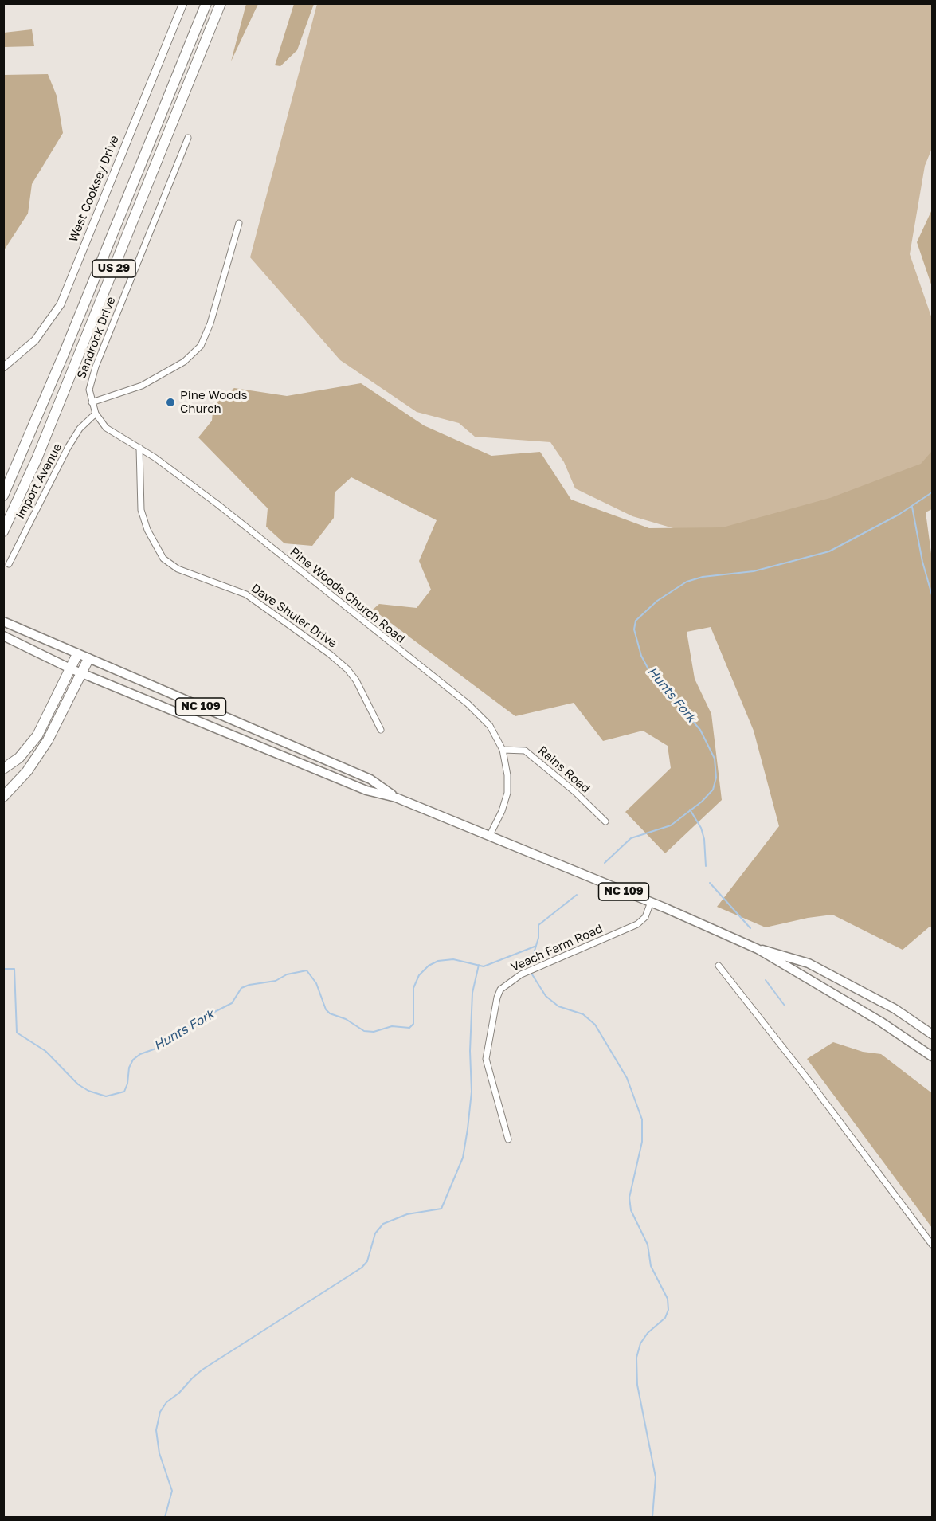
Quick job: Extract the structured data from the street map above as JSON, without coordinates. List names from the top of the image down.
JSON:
{
  "streets": {
    "highway": ["US 29"],
    "main road": ["NC 109"],
    "street": [
      "West Cooksey Drive",
      "Sandrock Drive",
      "Import Avenue",
      "Pine Woods Church Road",
      "Dave Shuler Drive",
      "Rains Road",
      "Veach Farm Road"
    ]
  },
  "crossings": [
    ["Sandrock Drive", "Import Avenue"],
    ["Sandrock Drive", "Pine Woods Church Road"],
    ["Import Avenue", "Pine Woods Church Road"],
    ["Pine Woods Church Road", "Dave Shuler Drive"],
    ["Pine Woods Church Road", "NC 109"],
    ["Pine Woods Church Road", "Rains Road"],
    ["NC 109", "Veach Farm Road"]
  ],
  "water": ["Hunts Fork"],
  "places": ["Pine Woods Church"]
}
